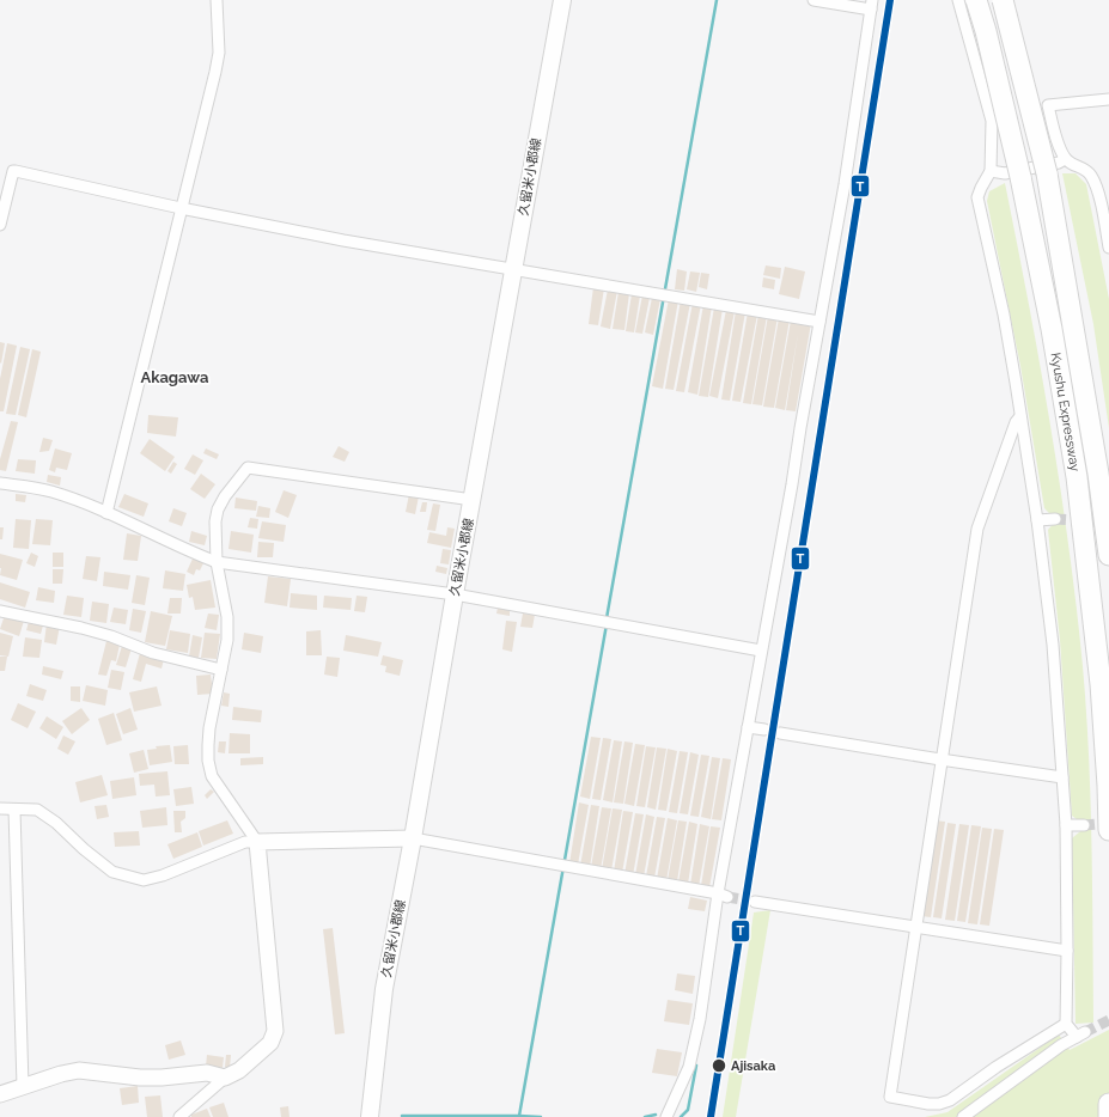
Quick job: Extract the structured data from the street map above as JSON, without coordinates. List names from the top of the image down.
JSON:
{
  "streets": {
    "highway": ["Kyushu Expressway"],
    "main road": ["久留米小郡線"]
  },
  "districts": ["Akagawa"],
  "places": ["Ajisaka"],
  "lines": ["transit line T"]
}
